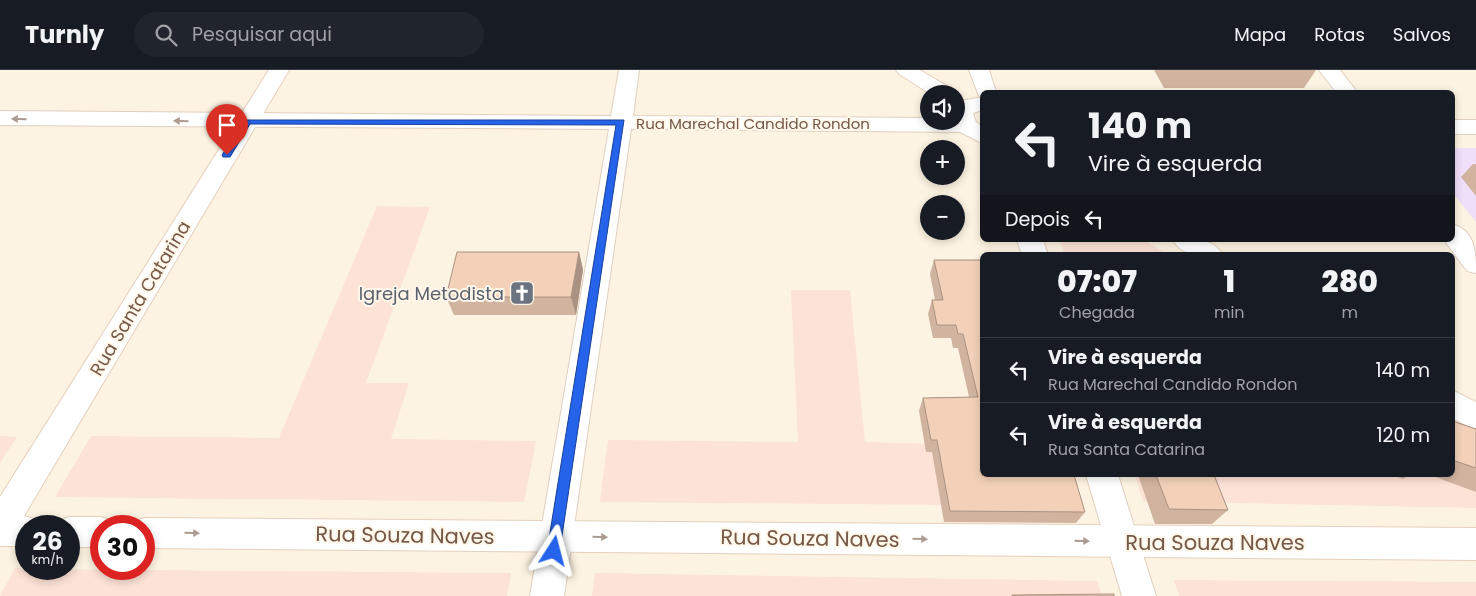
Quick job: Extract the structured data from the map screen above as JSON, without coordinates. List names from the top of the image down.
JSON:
{
  "streets": {
    "street": ["Rua Marechal Candido Rondon", "Rua Santa Catarina", "Rua Souza Naves"]
  },
  "crossings": [
    ["Rua Marechal Candido Rondon", "Rua Santa Catarina"]
  ],
  "one_way": ["Rua Souza Naves"],
  "places": {
    "church": ["Igreja Metodista"]
  },
  "page": {
    "header": "Turnly",
    "search": "Pesquisar aqui",
    "nav": ["Mapa", "Rotas", "Salvos"],
    "map_buttons": ["+", "−"],
    "turn": ["140 m", "Vire à esquerda"],
    "then": "Depois",
    "eta": [
      "07:07",
      "Chegada",
      "1",
      "min",
      "280",
      "m"
    ],
    "list": [
      {
        "name": "Vire à esquerda",
        "note": "Rua Marechal Candido Rondon",
        "value": "140 m"
      },
      {
        "name": "Vire à esquerda",
        "note": "Rua Santa Catarina",
        "value": "120 m"
      }
    ],
    "speed": "26 km/h",
    "limit": "30"
  }
}
